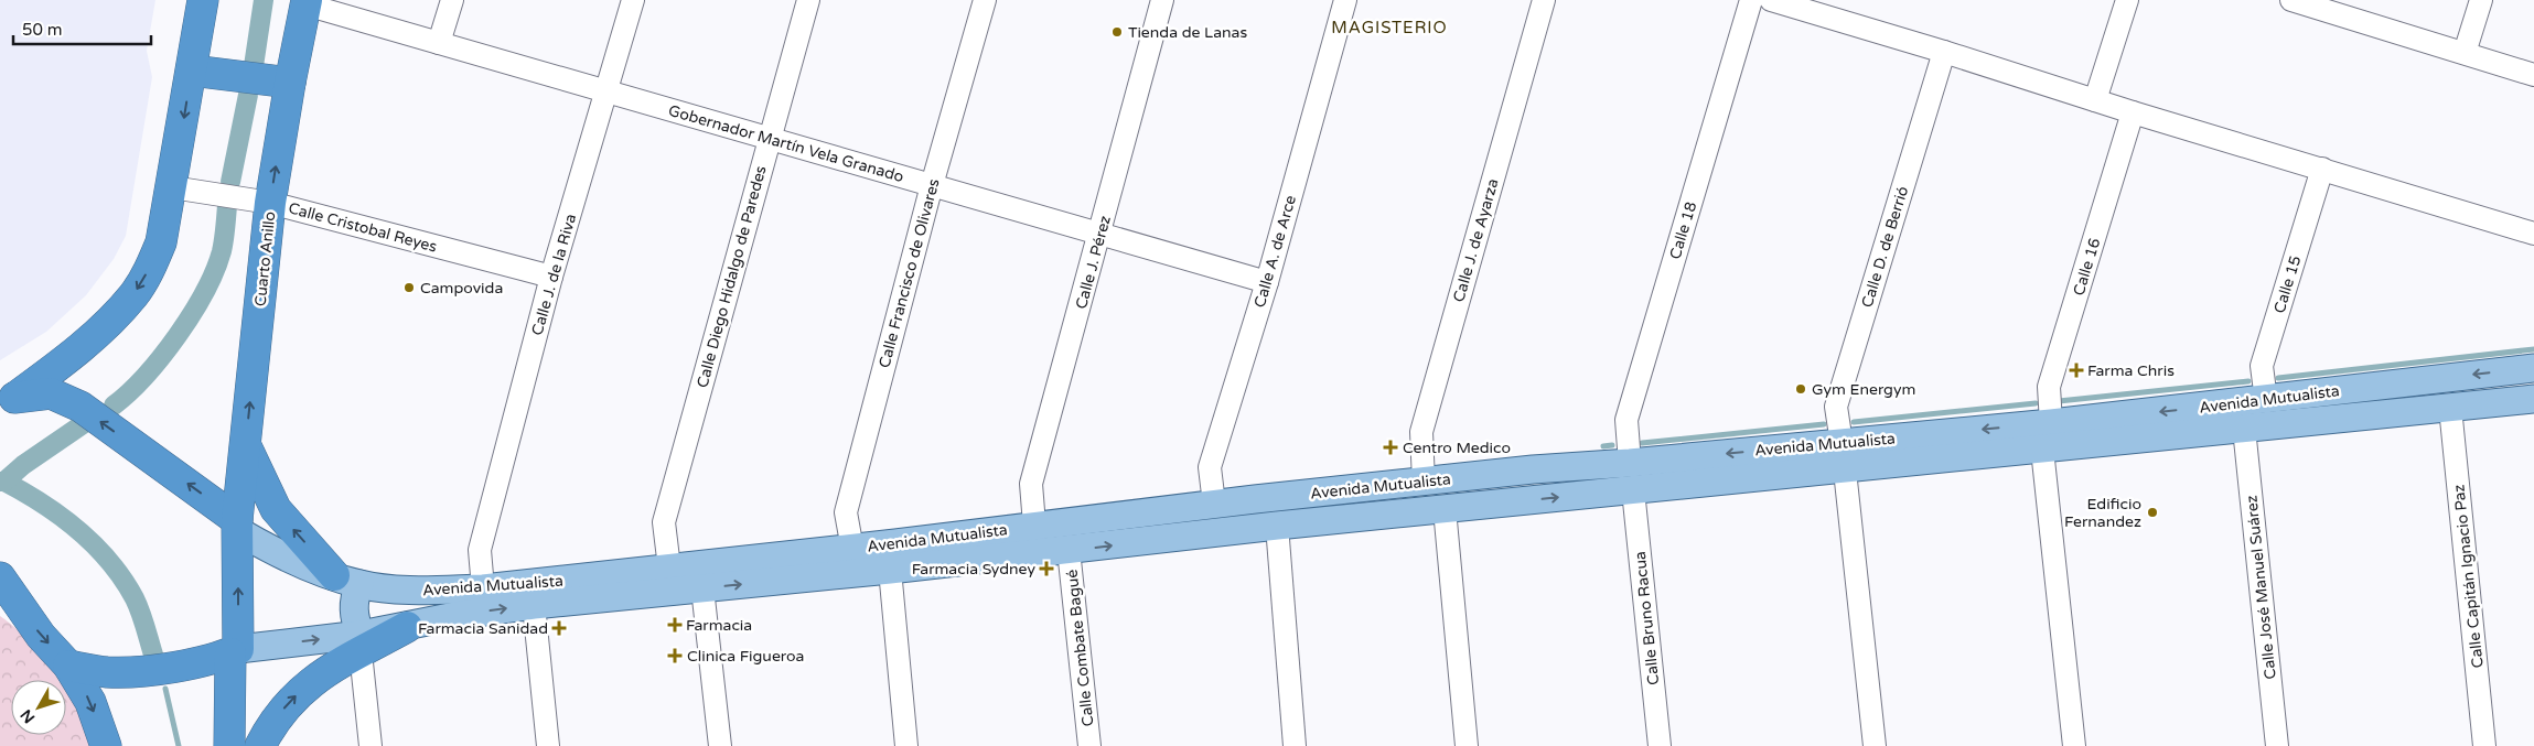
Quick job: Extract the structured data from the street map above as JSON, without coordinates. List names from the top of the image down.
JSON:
{
  "streets": {
    "highway": ["Cuarto Anillo"],
    "main road": ["Avenida Mutualista"],
    "street": [
      "Gobernador Martín Vela Granado",
      "Calle Cristobal Reyes",
      "Calle 18",
      "Calle J. de Ayarza",
      "Calle D. de Berrió",
      "Calle A. de Arce",
      "Calle J. Pérez",
      "Calle 16",
      "Calle Francisco de Olivares",
      "Calle J. de la Riva",
      "Calle Diego Hidalgo de Paredes",
      "Calle 15",
      "Calle Capitán Ignacio Paz",
      "Calle José Manuel Suárez",
      "Calle Bruno Racua",
      "Calle Combate Bagué"
    ]
  },
  "crossings": [
    ["Gobernador Martín Vela Granado", "Calle A. de Arce"],
    ["Gobernador Martín Vela Granado", "Cuarto Anillo"],
    ["Gobernador Martín Vela Granado", "Calle J. Pérez"],
    ["Gobernador Martín Vela Granado", "Calle Francisco de Olivares"],
    ["Gobernador Martín Vela Granado", "Calle J. de la Riva"],
    ["Gobernador Martín Vela Granado", "Calle Diego Hidalgo de Paredes"],
    ["Calle Cristobal Reyes", "Cuarto Anillo"],
    ["Calle Cristobal Reyes", "Calle J. de la Riva"],
    ["Calle 18", "Avenida Mutualista"],
    ["Calle J. de Ayarza", "Avenida Mutualista"],
    ["Calle D. de Berrió", "Avenida Mutualista"],
    ["Calle A. de Arce", "Avenida Mutualista"],
    ["Cuarto Anillo", "Avenida Mutualista"],
    ["Calle J. Pérez", "Avenida Mutualista"],
    ["Calle 16", "Avenida Mutualista"],
    ["Calle Francisco de Olivares", "Avenida Mutualista"],
    ["Calle J. de la Riva", "Avenida Mutualista"],
    ["Calle Diego Hidalgo de Paredes", "Avenida Mutualista"],
    ["Calle 15", "Avenida Mutualista"],
    ["Avenida Mutualista", "Calle Capitán Ignacio Paz"],
    ["Avenida Mutualista", "Calle José Manuel Suárez"],
    ["Avenida Mutualista", "Calle Bruno Racua"],
    ["Avenida Mutualista", "Calle Combate Bagué"]
  ],
  "one_way": ["Cuarto Anillo"],
  "districts": ["MAGISTERIO"],
  "places": {
    "other": [
      "Tienda de Lanas",
      "Campovida",
      "Gym Energym",
      "Edificio Fernandez"
    ],
    "health": [
      "Farma Chris",
      "Centro Medico",
      "Farmacia Sydney",
      "Farmacia",
      "Farmacia Sanidad",
      "Clinica Figueroa"
    ]
  },
  "scale_bar": "50 m",
  "north": "bottom left"
}
